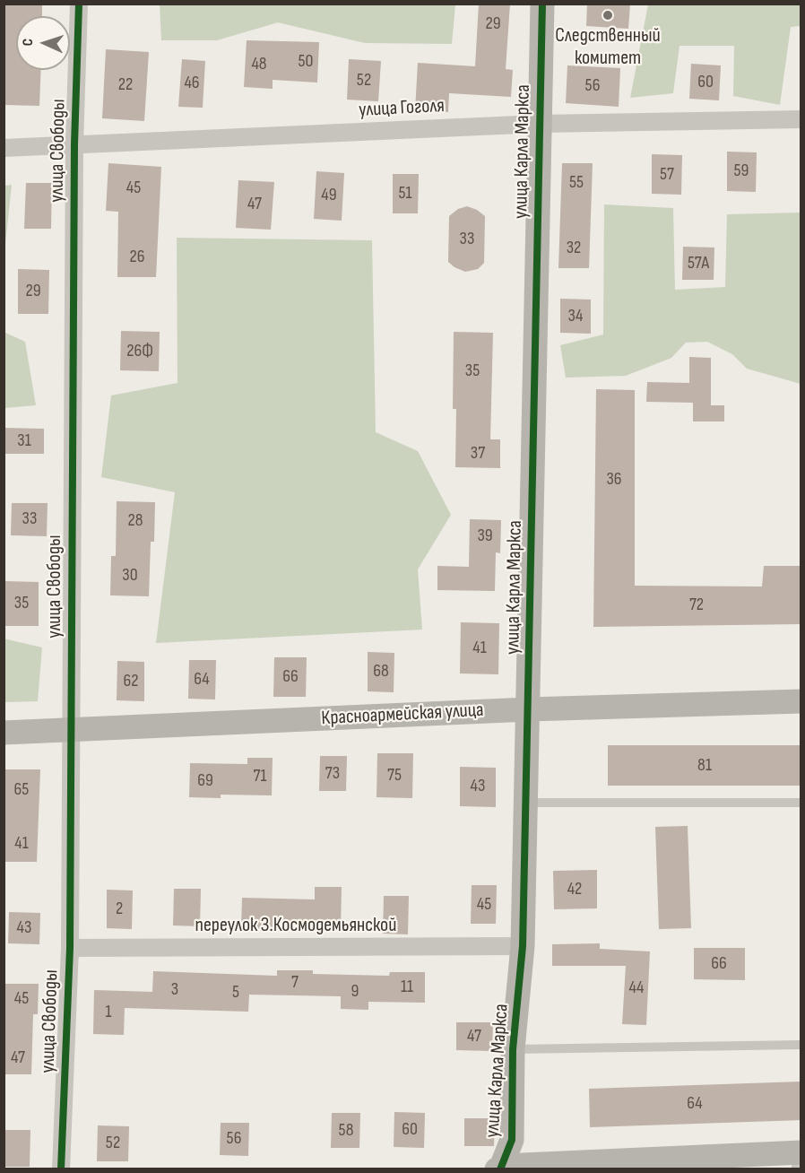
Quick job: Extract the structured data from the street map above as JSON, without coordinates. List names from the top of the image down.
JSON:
{
  "streets": {
    "street": [
      "улица Гоголя",
      "улица Свободы",
      "улица Карла Маркса",
      "Красноармейская улица",
      "переулок З.Космодемьянской"
    ]
  },
  "crossings": [
    ["улица Гоголя", "улица Свободы"],
    ["улица Гоголя", "улица Карла Маркса"],
    ["улица Свободы", "Красноармейская улица"],
    ["улица Свободы", "переулок З.Космодемьянской"],
    ["улица Карла Маркса", "Красноармейская улица"],
    ["улица Карла Маркса", "переулок З.Космодемьянской"]
  ],
  "places": ["Следственный комитет"],
  "house_numbers": [
    "29",
    "50",
    "48",
    "52",
    "60",
    "46",
    "22",
    "56",
    "59",
    "57",
    "55",
    "45",
    "51",
    "49",
    "47",
    "33",
    "32",
    "26",
    "57А",
    "29",
    "34",
    "26Ф",
    "35",
    "31",
    "37",
    "36",
    "33",
    "28",
    "39",
    "30",
    "35",
    "72",
    "41",
    "68",
    "66",
    "64",
    "62",
    "81",
    "73",
    "75",
    "71",
    "69",
    "43",
    "65",
    "41",
    "42",
    "45",
    "2",
    "43",
    "66",
    "7",
    "11",
    "44",
    "3",
    "9",
    "5",
    "45",
    "1",
    "47",
    "47",
    "64",
    "60",
    "58",
    "56",
    "52"
  ],
  "north": "left"
}
